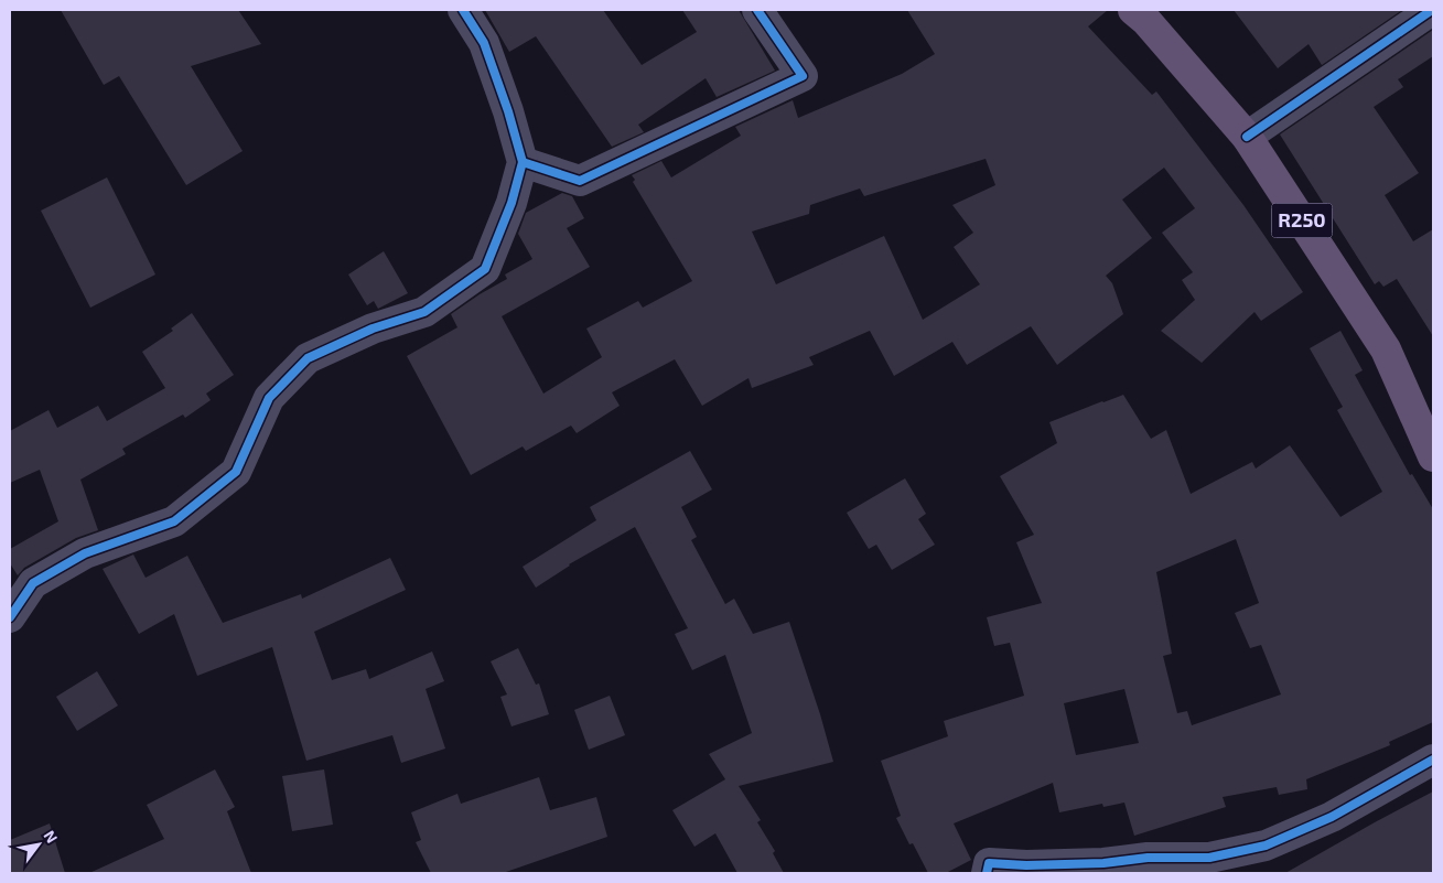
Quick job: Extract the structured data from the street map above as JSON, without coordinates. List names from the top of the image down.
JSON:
{
  "streets": {
    "main road": ["R250"]
  },
  "north": "top right"
}
